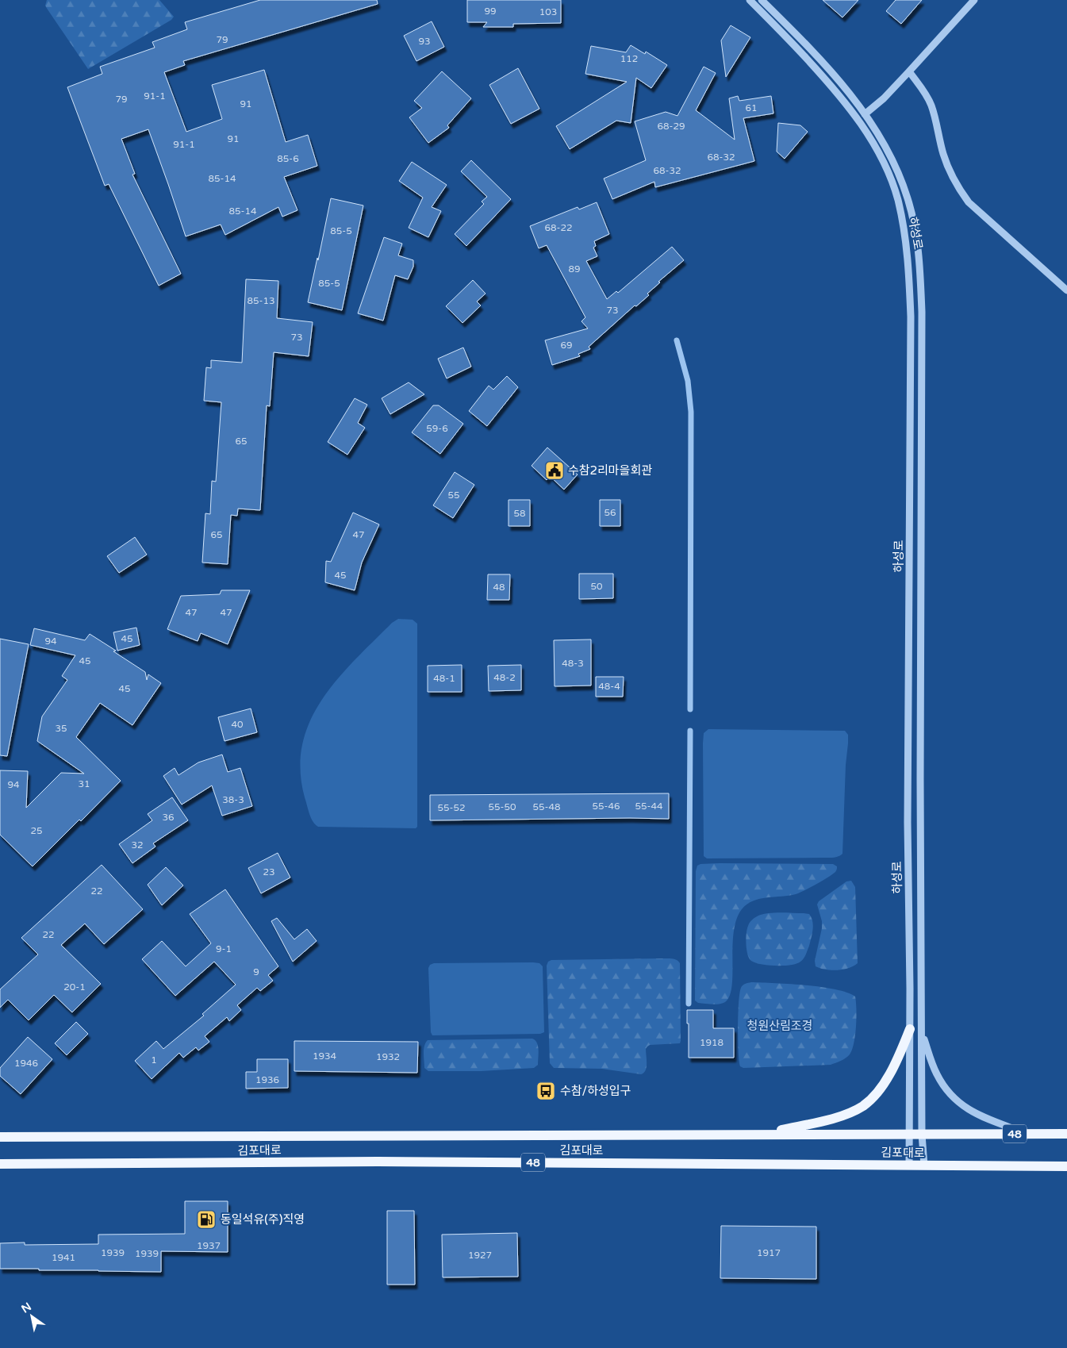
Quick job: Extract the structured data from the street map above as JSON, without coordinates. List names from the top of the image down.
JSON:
{
  "streets": {
    "main road": ["48", "김포대로"],
    "street": ["하성로"]
  },
  "crossings": [
    ["하성로", "김포대로"]
  ],
  "parks": ["청원산림조경"],
  "places": {
    "public building": ["수참2리마을회관"],
    "bus stop": ["수참/하성입구"],
    "fuel station": ["동일석유(주)직영"]
  },
  "house_numbers": [
    "99",
    "103",
    "79",
    "93",
    "112",
    "91-1",
    "79",
    "91",
    "61",
    "68-29",
    "91",
    "91-1",
    "68-32",
    "85-6",
    "68-32",
    "85-14",
    "85-14",
    "68-22",
    "85-5",
    "89",
    "85-5",
    "85-13",
    "73",
    "73",
    "69",
    "59-6",
    "65",
    "55",
    "56",
    "58",
    "65",
    "47",
    "45",
    "50",
    "48",
    "47",
    "47",
    "45",
    "94",
    "45",
    "48-3",
    "48-2",
    "48-1",
    "48-4",
    "45",
    "40",
    "35",
    "31",
    "94",
    "38-3",
    "55-46",
    "55-44",
    "55-50",
    "55-48",
    "55-52",
    "36",
    "25",
    "32",
    "23",
    "22",
    "22",
    "9-1",
    "9",
    "20-1",
    "1918",
    "1934",
    "1932",
    "1",
    "1946",
    "1936",
    "1937",
    "1939",
    "1917",
    "1939",
    "1927",
    "1941"
  ],
  "north": "top left"
}
